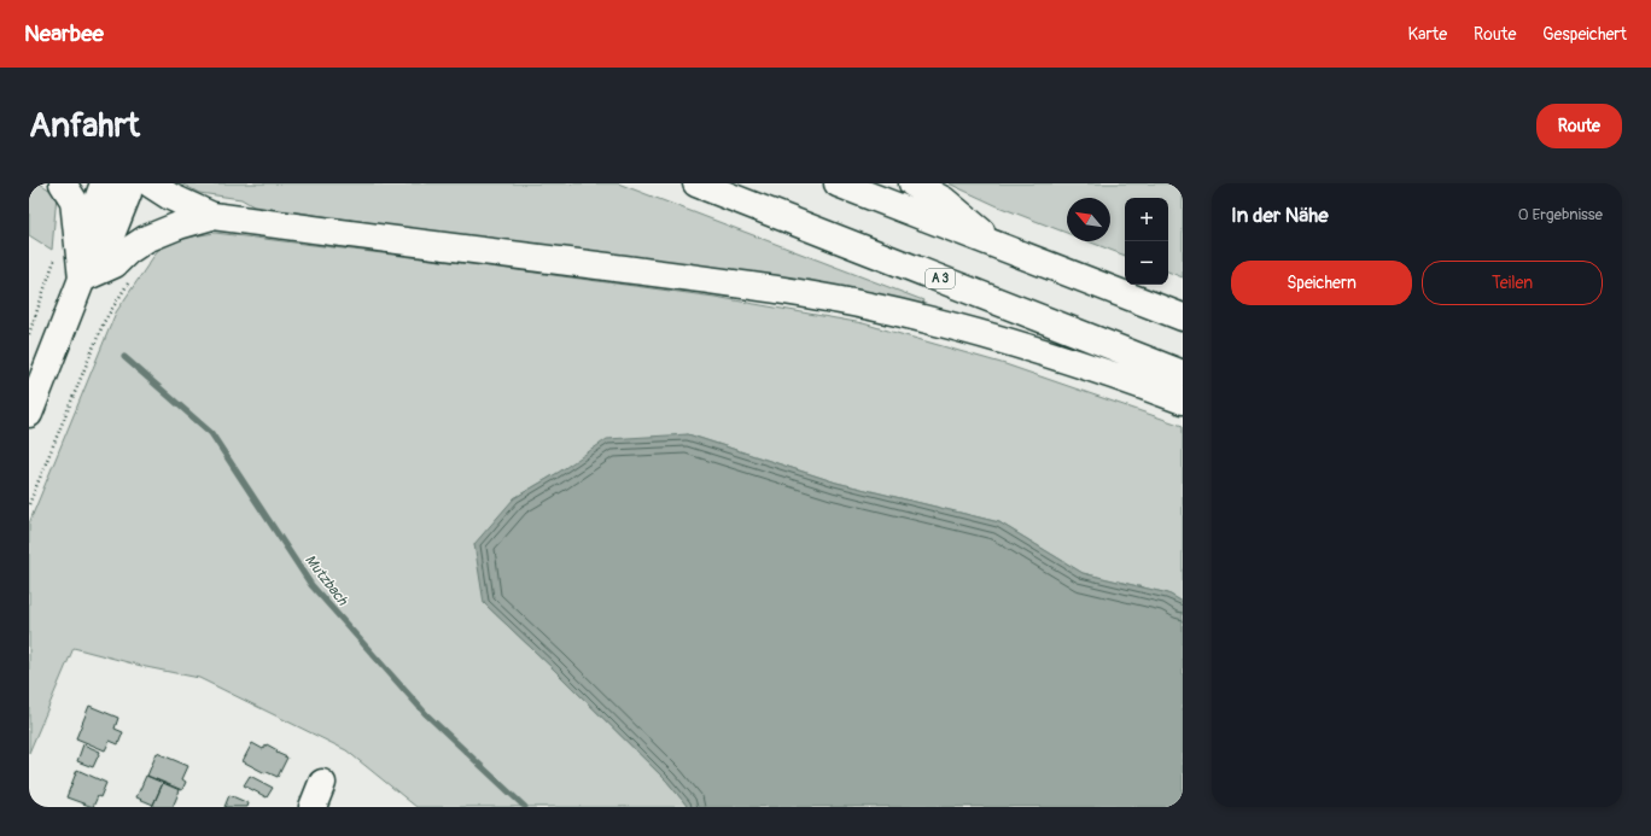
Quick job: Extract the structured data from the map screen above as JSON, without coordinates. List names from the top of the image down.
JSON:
{
  "streets": {
    "main road": ["A 3"]
  },
  "water": ["Mutzbach"],
  "north": "top left",
  "page": {
    "header": "Nearbee",
    "nav": ["Karte", "Route", "Gespeichert"],
    "buttons": [
      "Route",
      ["Speichern", "Teilen"]
    ],
    "title": "Anfahrt",
    "heading": ["In der Nähe", "0 Ergebnisse"],
    "map_buttons": ["+", "−"]
  }
}
